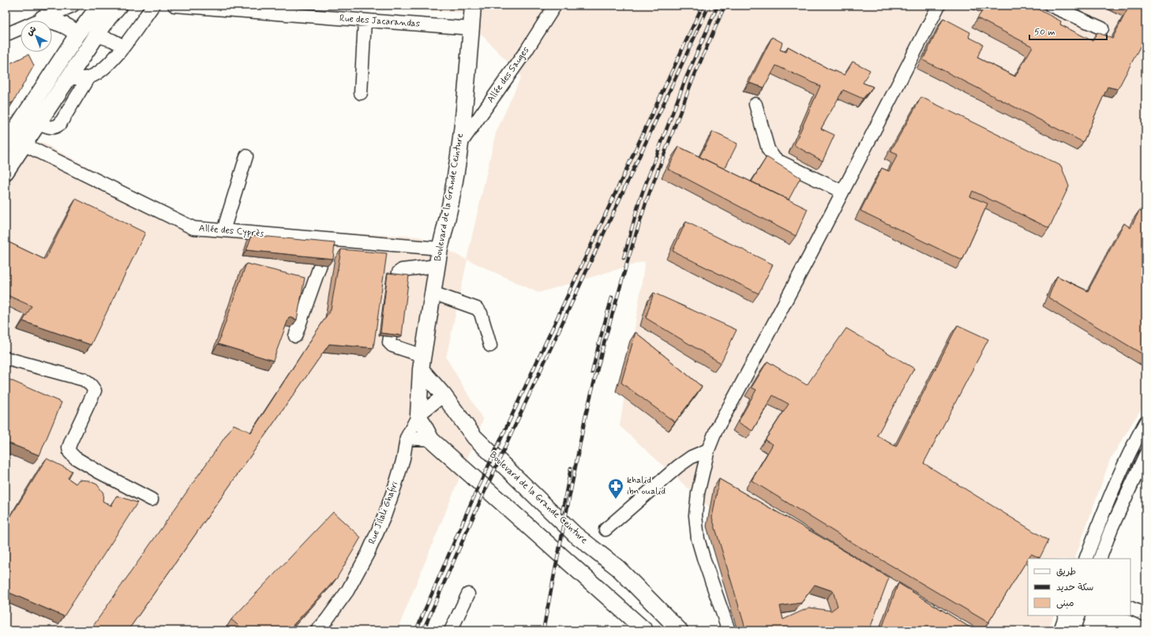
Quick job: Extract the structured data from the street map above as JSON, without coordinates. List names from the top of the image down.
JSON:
{
  "streets": {
    "main road": ["Boulevard de la Grande Ceinture"],
    "street": [
      "Rue des Jacarandas",
      "Allée des Sauges",
      "Allée des Cyprès",
      "Rue Jilali Ghafiri"
    ]
  },
  "crossings": [
    ["Rue des Jacarandas", "Boulevard de la Grande Ceinture"],
    ["Allée des Sauges", "Boulevard de la Grande Ceinture"],
    ["Boulevard de la Grande Ceinture", "Allée des Cyprès"],
    ["Boulevard de la Grande Ceinture", "Rue Jilali Ghafiri"]
  ],
  "places": {
    "pharmacy": ["khalid ibn oualid"]
  },
  "legend": ["طريق", "سكة حديد", "مبنى"],
  "scale_bar": "50 m",
  "north": "top left"
}
